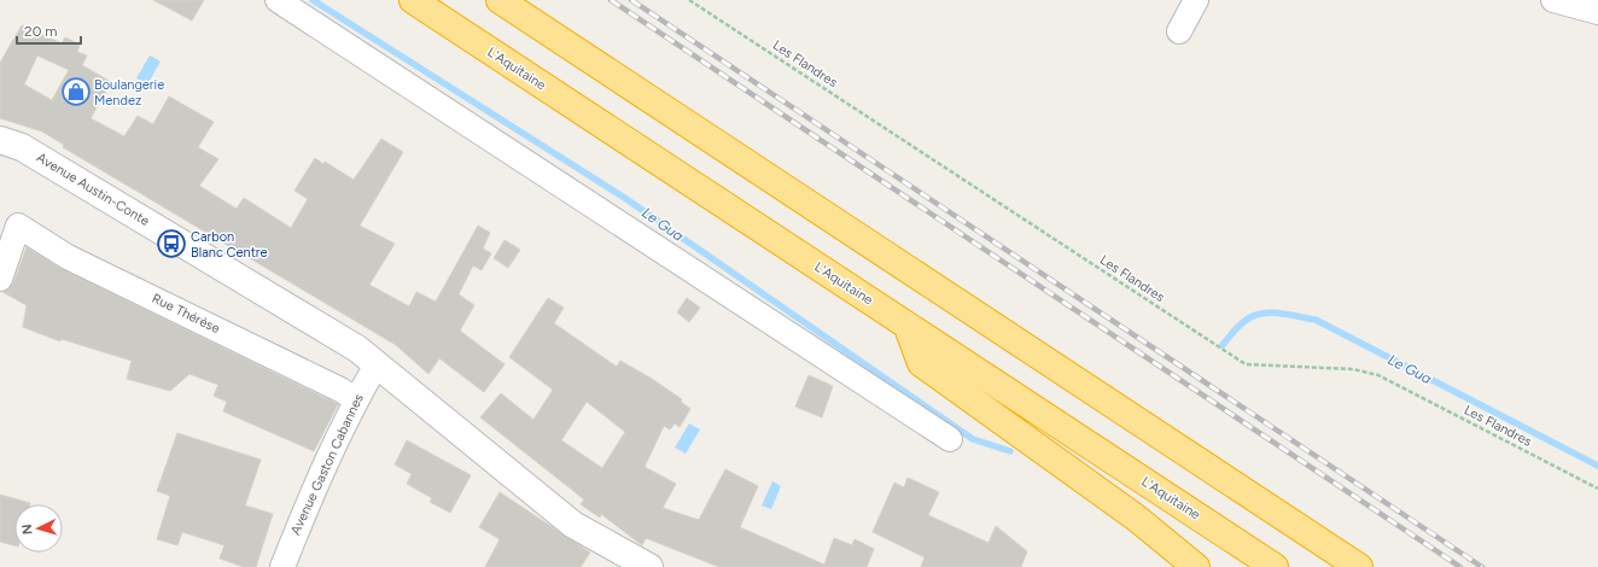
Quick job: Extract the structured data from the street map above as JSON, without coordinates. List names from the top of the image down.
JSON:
{
  "streets": {
    "highway": ["L'Aquitaine"],
    "main road": ["Avenue Austin-Conte"],
    "street": ["Rue Thérèse", "Avenue Gaston Cabannes"],
    "path": ["Les Flandres"]
  },
  "crossings": [
    ["Avenue Austin-Conte", "Avenue Gaston Cabannes"],
    ["Rue Thérèse", "Avenue Gaston Cabannes"]
  ],
  "water": ["Le Gua"],
  "places": {
    "shop": ["Boulangerie Mendez"],
    "bus stop": ["Carbon Blanc Centre"]
  },
  "scale_bar": "20 m",
  "north": "left"
}
